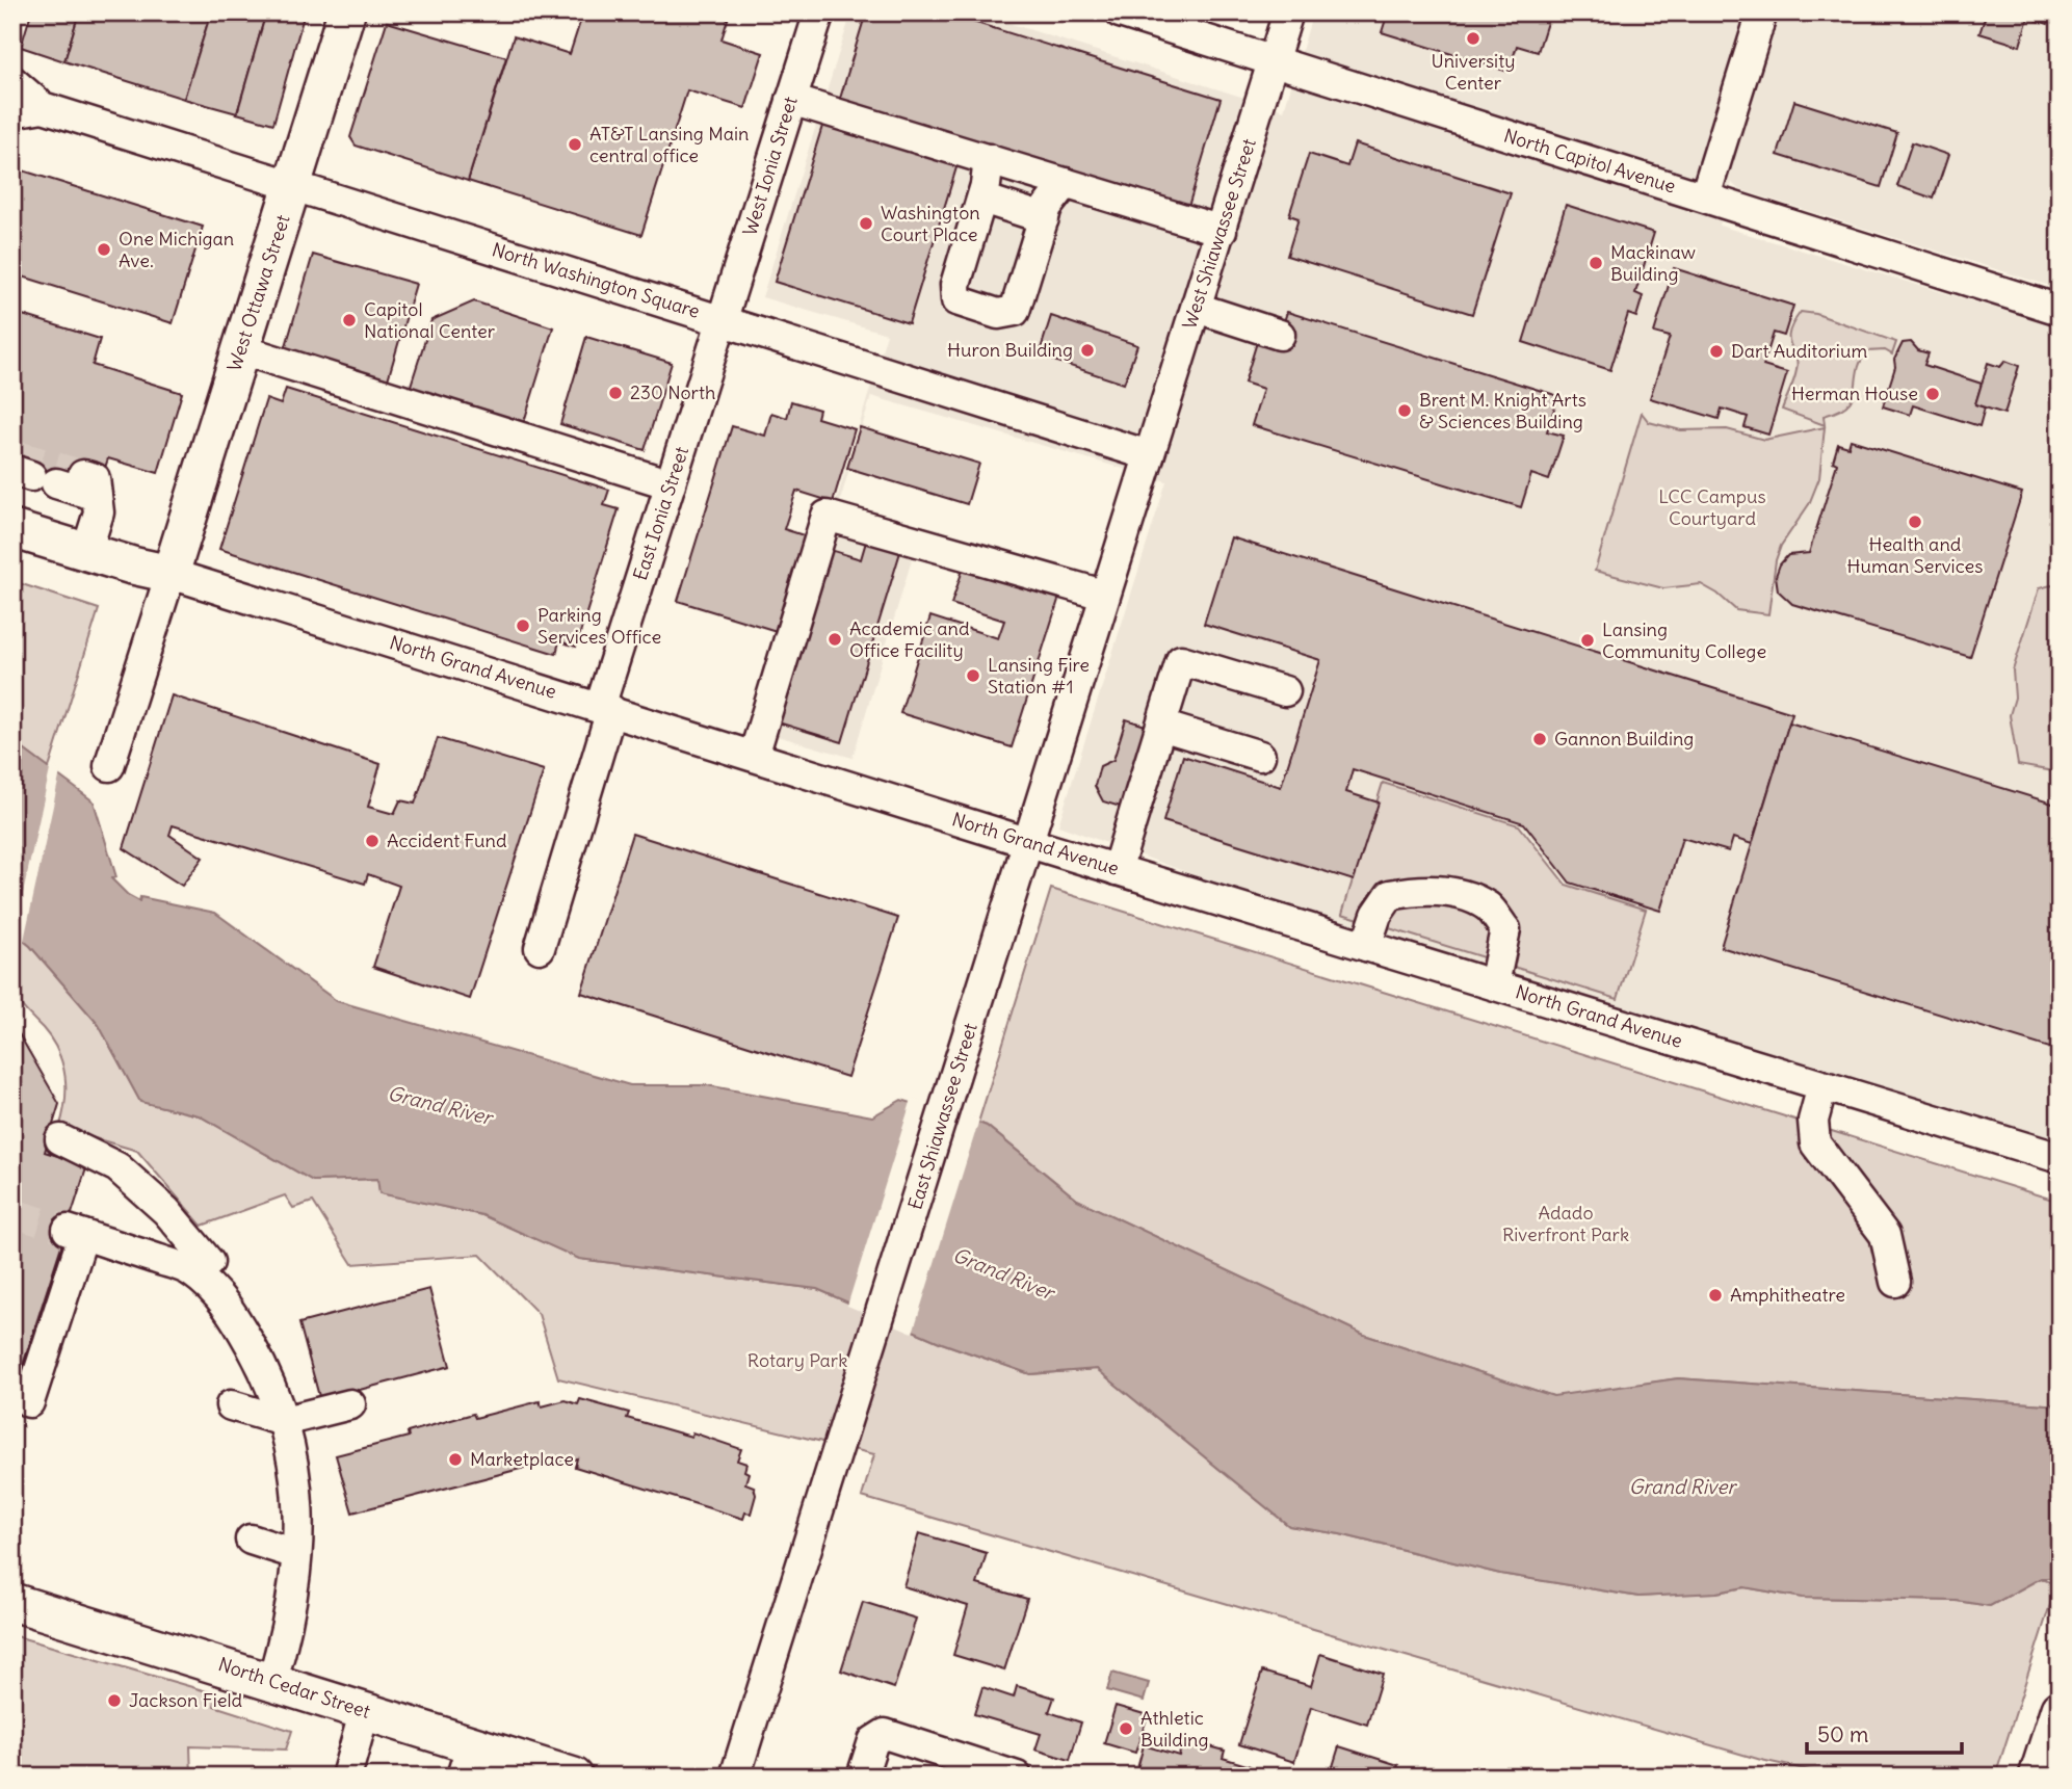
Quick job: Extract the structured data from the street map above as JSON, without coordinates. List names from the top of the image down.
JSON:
{
  "streets": {
    "main road": ["West Ottawa Street", "North Grand Avenue", "North Cedar Street"],
    "street": [
      "North Capitol Avenue",
      "West Ionia Street",
      "West Shiawassee Street",
      "North Washington Square",
      "East Ionia Street",
      "East Shiawassee Street"
    ]
  },
  "crossings": [
    ["North Capitol Avenue", "West Shiawassee Street"],
    ["West Ionia Street", "North Washington Square"],
    ["West Ionia Street", "East Ionia Street"],
    ["West Shiawassee Street", "North Washington Square"],
    ["West Shiawassee Street", "East Shiawassee Street"],
    ["North Washington Square", "West Ottawa Street"],
    ["North Washington Square", "East Ionia Street"],
    ["North Washington Square", "East Shiawassee Street"],
    ["West Ottawa Street", "North Grand Avenue"],
    ["East Ionia Street", "North Grand Avenue"],
    ["North Grand Avenue", "East Shiawassee Street"]
  ],
  "water": ["Grand River"],
  "parks": ["LCC Campus Courtyard", "Adado Riverfront Park", "Rotary Park"],
  "places": [
    "University Center",
    "AT&T Lansing Main central office",
    "Washington Court Place",
    "One Michigan Ave.",
    "Mackinaw Building",
    "Capitol National Center",
    "Huron Building",
    "Dart Auditorium",
    "230 North",
    "Herman House",
    "Brent M. Knight Arts & Sciences Building",
    "Health and Human Services",
    "Parking Services Office",
    "Academic and Office Facility",
    "Lansing Community College",
    "Lansing Fire Station #1",
    "Gannon Building",
    "Accident Fund",
    "Amphitheatre",
    "Marketplace",
    "Jackson Field",
    "Athletic Building"
  ],
  "scale_bar": "50 m"
}
